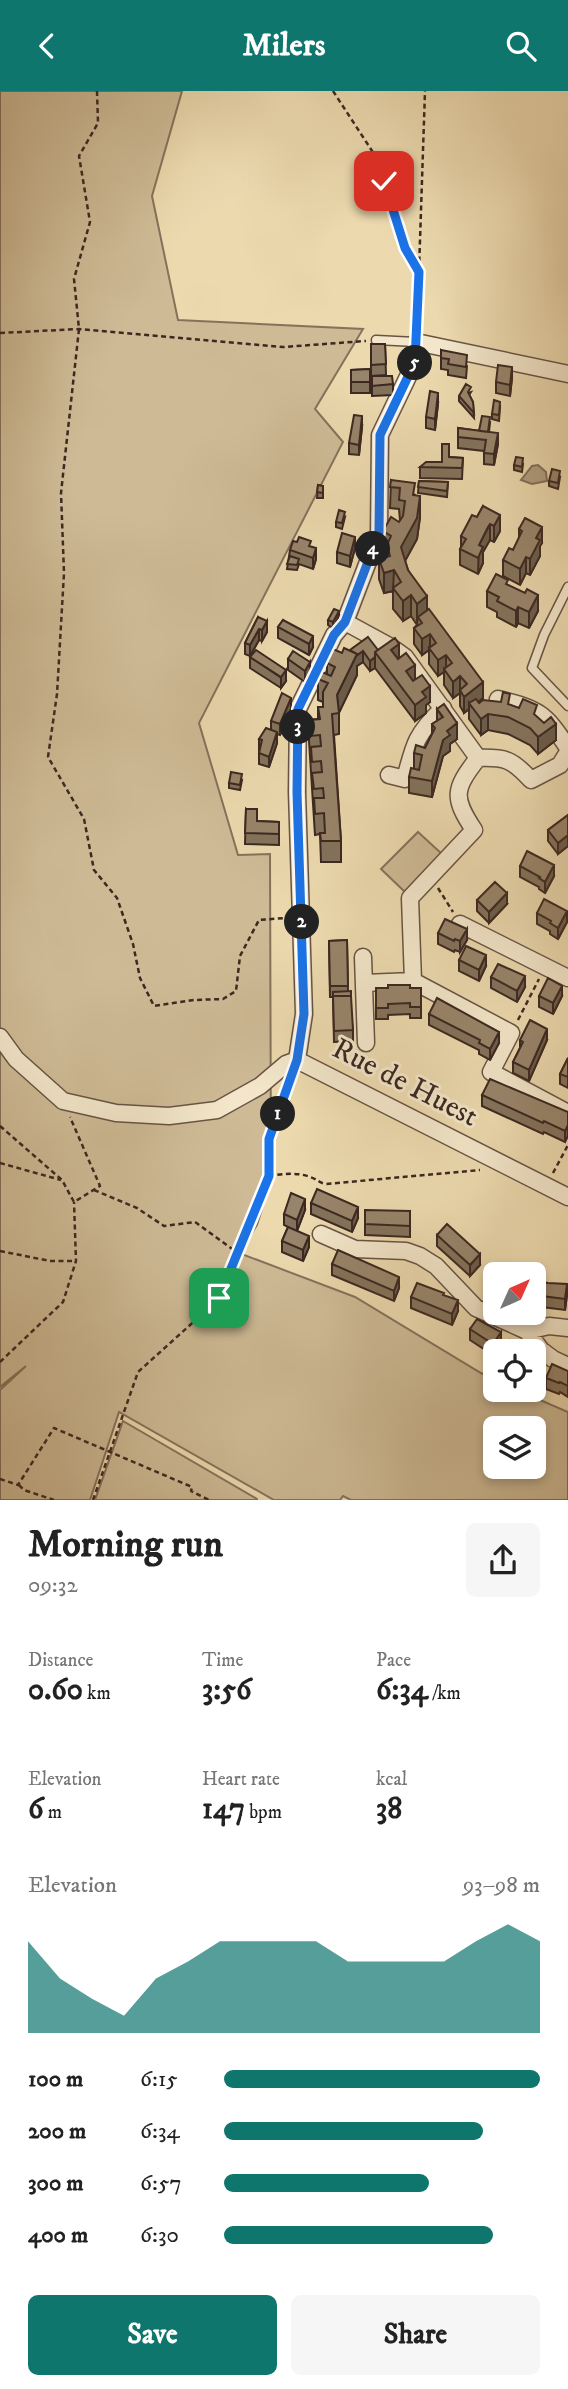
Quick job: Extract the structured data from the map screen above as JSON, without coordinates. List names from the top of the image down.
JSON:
{
  "streets": {
    "street": ["Rue de Huest"]
  },
  "north": "top right",
  "page": {
    "header": "Milers",
    "pins": [
      "5",
      "4",
      "3",
      "2",
      "1"
    ],
    "heading": ["Morning run", "09:32"],
    "stats": [
      ["Distance", "0.60 km"],
      ["Time", "3:56"],
      ["Pace", "6:34 /km"],
      ["Elevation", "6 m"],
      ["Heart rate", "147 bpm"],
      ["kcal", "38"]
    ],
    "chart": ["Elevation", "93–98 m"],
    "list": [
      {
        "name": "100 m",
        "note": "6:15"
      },
      {
        "name": "200 m",
        "note": "6:34"
      },
      {
        "name": "300 m",
        "note": "6:57"
      },
      {
        "name": "400 m",
        "note": "6:30"
      }
    ],
    "buttons": ["Save", "Share"]
  }
}
